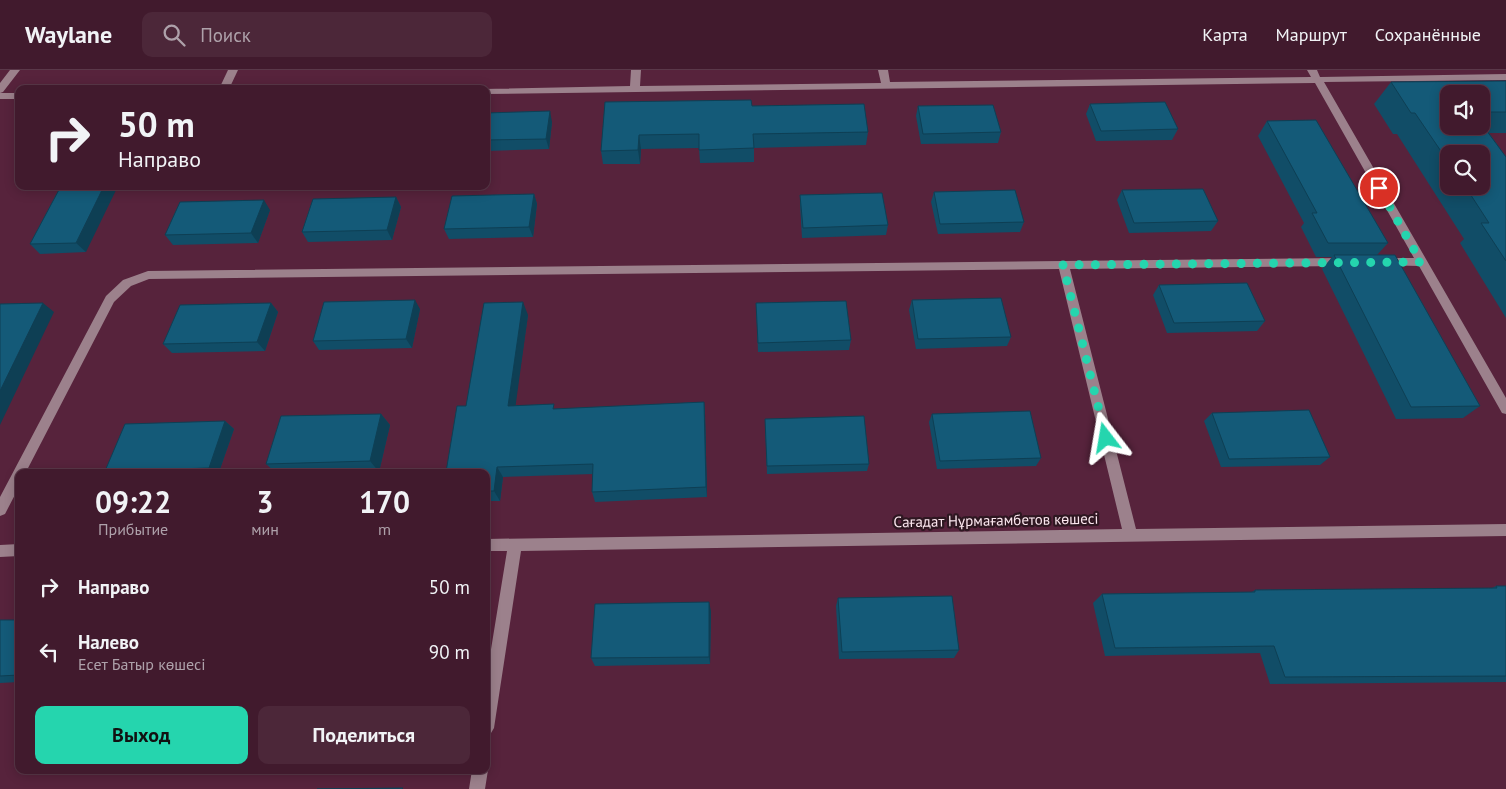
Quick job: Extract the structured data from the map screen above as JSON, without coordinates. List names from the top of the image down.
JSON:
{
  "streets": {
    "street": ["Сағадат Нұрмағамбетов көшесі"]
  },
  "page": {
    "header": "Waylane",
    "search": "Поиск",
    "nav": ["Карта", "Маршрут", "Сохранённые"],
    "turn": ["50 m", "Направо"],
    "eta": [
      "09:22",
      "Прибытие",
      "3",
      "мин",
      "170",
      "m"
    ],
    "list": [
      {
        "name": "Направо",
        "value": "50 m"
      },
      {
        "name": "Налево",
        "note": "Есет Батыр көшесі",
        "value": "90 m"
      }
    ],
    "buttons": ["Выход", "Поделиться"]
  }
}
